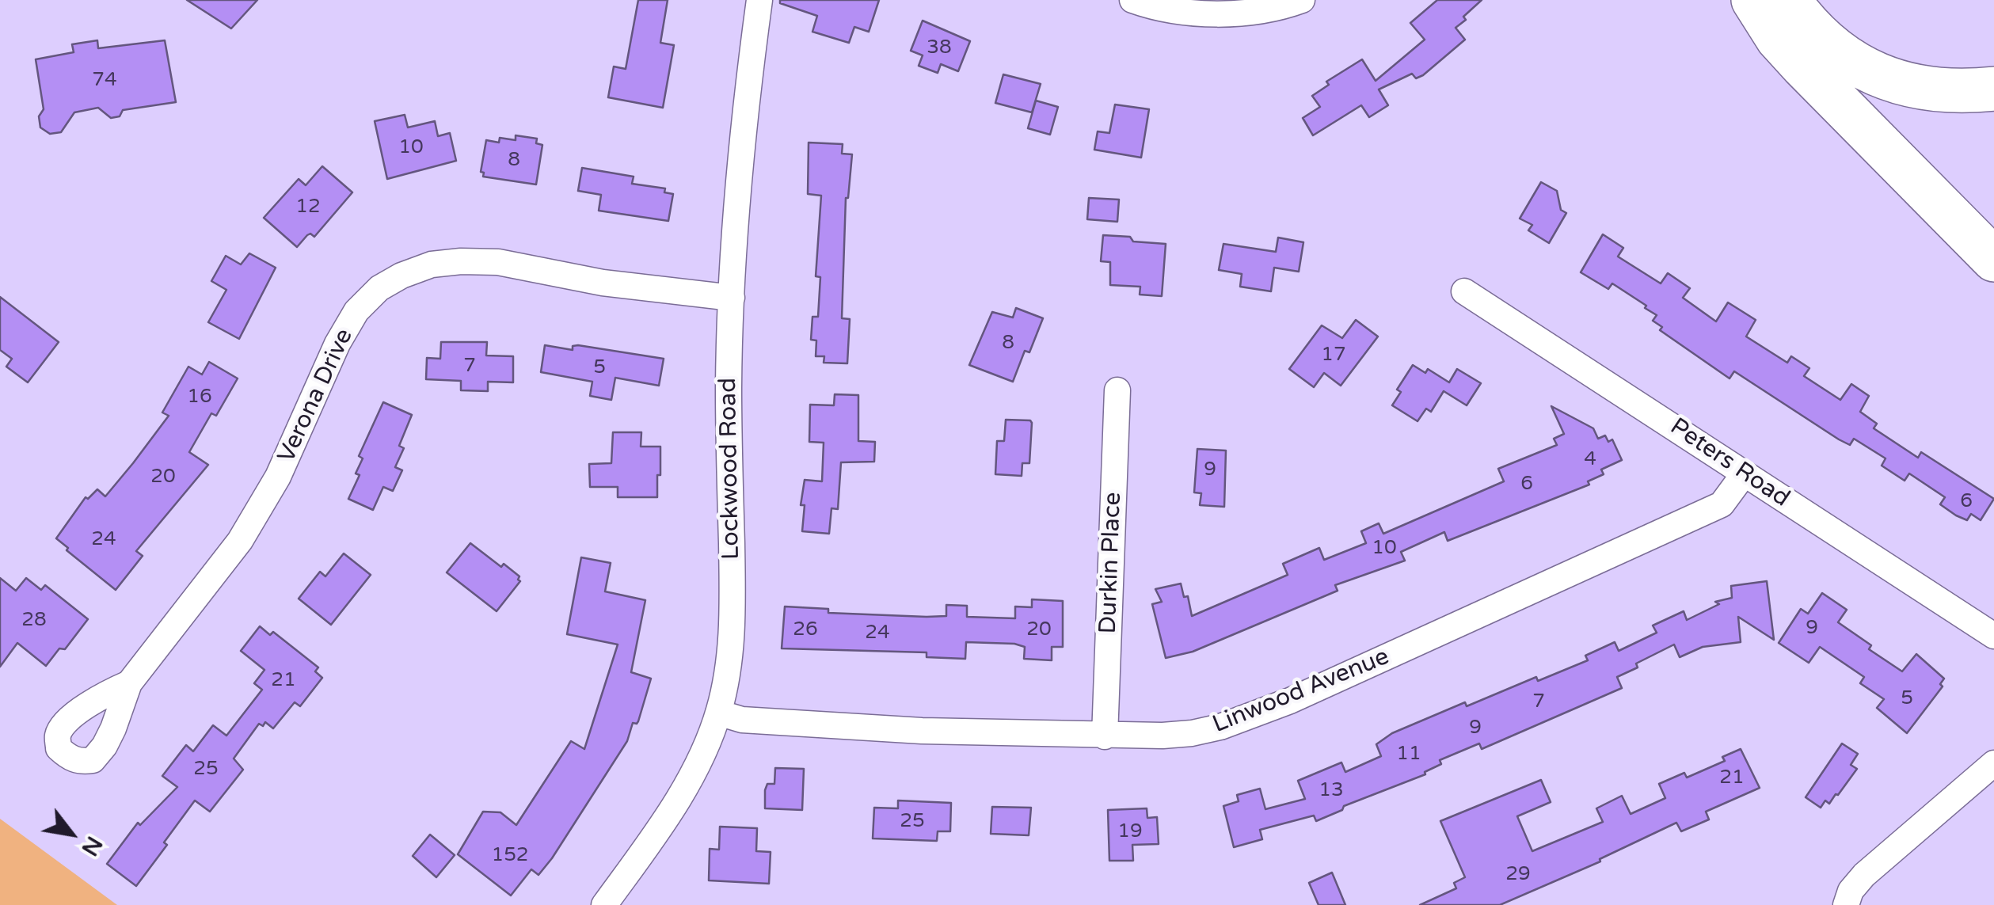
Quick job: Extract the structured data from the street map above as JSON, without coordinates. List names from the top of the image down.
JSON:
{
  "streets": {
    "street": [
      "Verona Drive",
      "Peters Road",
      "Lockwood Road",
      "Durkin Place",
      "Linwood Avenue"
    ]
  },
  "crossings": [
    ["Verona Drive", "Lockwood Road"],
    ["Peters Road", "Linwood Avenue"],
    ["Lockwood Road", "Linwood Avenue"],
    ["Durkin Place", "Linwood Avenue"]
  ],
  "house_numbers": [
    "38",
    "74",
    "10",
    "8",
    "12",
    "8",
    "17",
    "7",
    "5",
    "16",
    "4",
    "9",
    "20",
    "6",
    "6",
    "24",
    "10",
    "28",
    "9",
    "26",
    "20",
    "24",
    "21",
    "5",
    "7",
    "9",
    "11",
    "25",
    "21",
    "13",
    "25",
    "19",
    "152",
    "29"
  ],
  "north": "bottom right"
}
